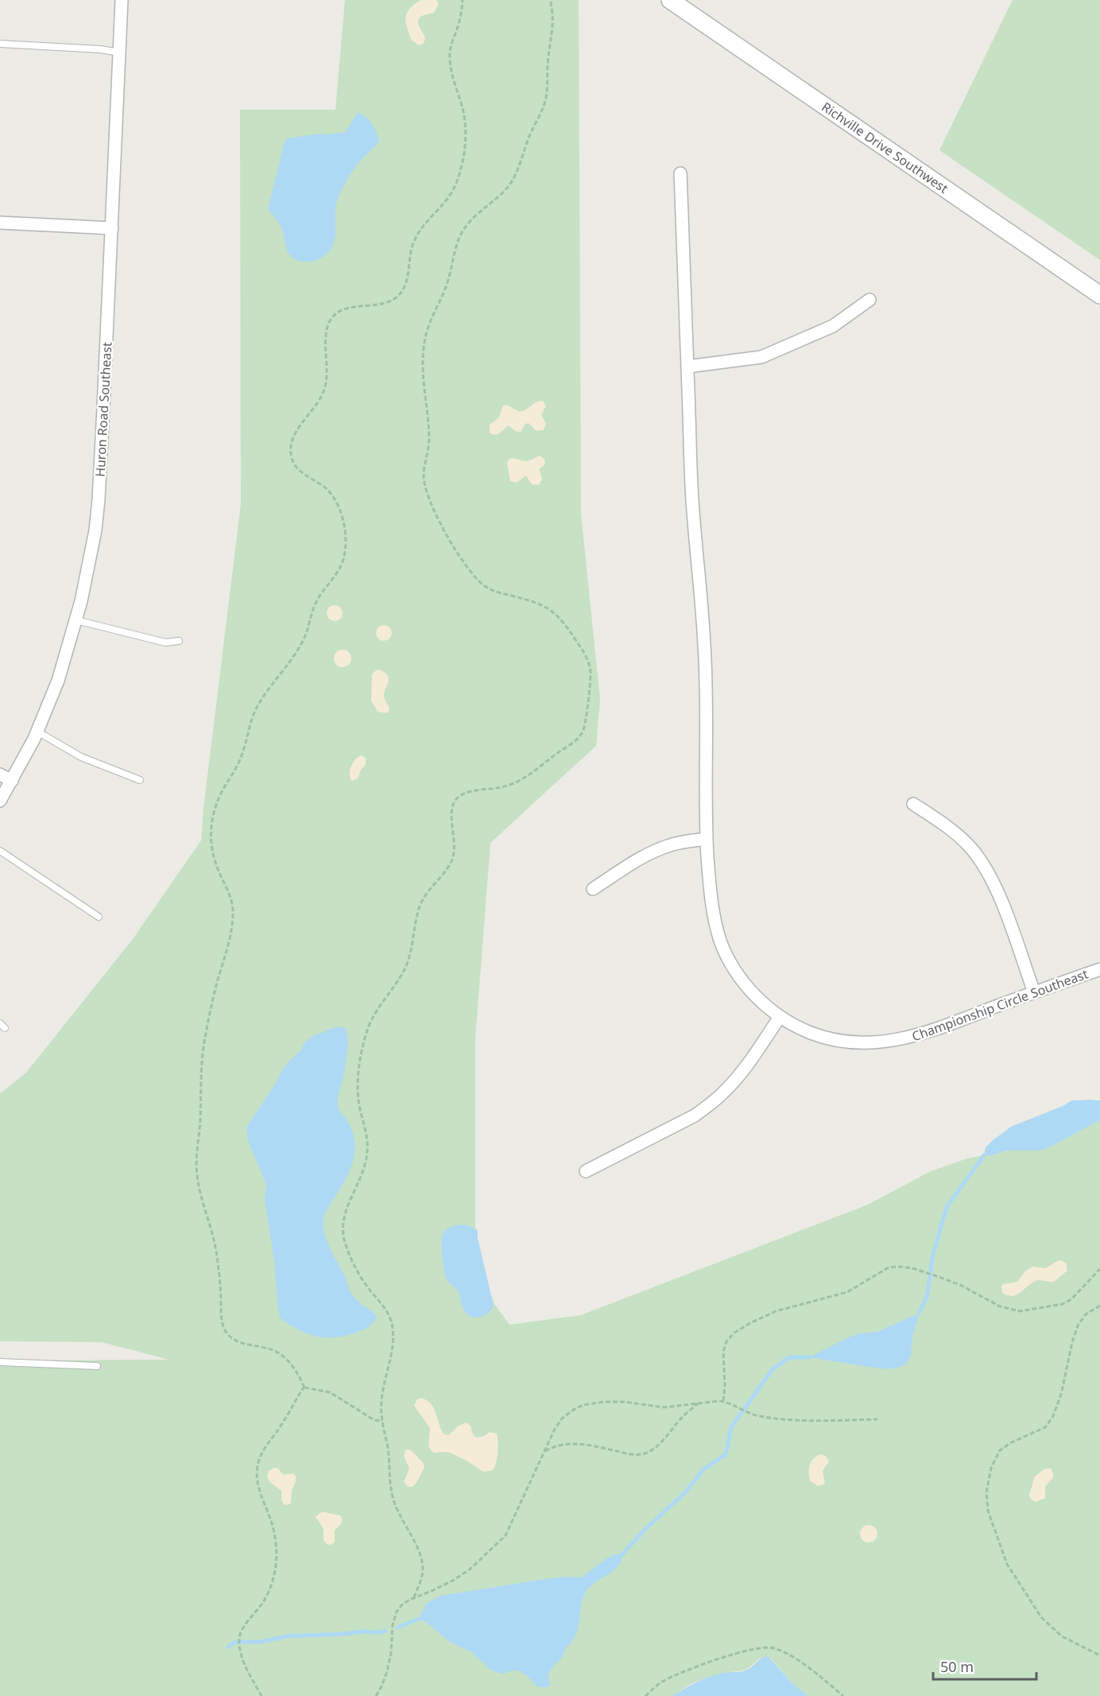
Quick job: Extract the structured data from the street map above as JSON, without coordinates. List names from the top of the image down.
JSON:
{
  "streets": {
    "main road": ["Richville Drive Southwest"],
    "street": ["Huron Road Southeast", "Championship Circle Southeast"]
  },
  "scale_bar": "50 m"
}
